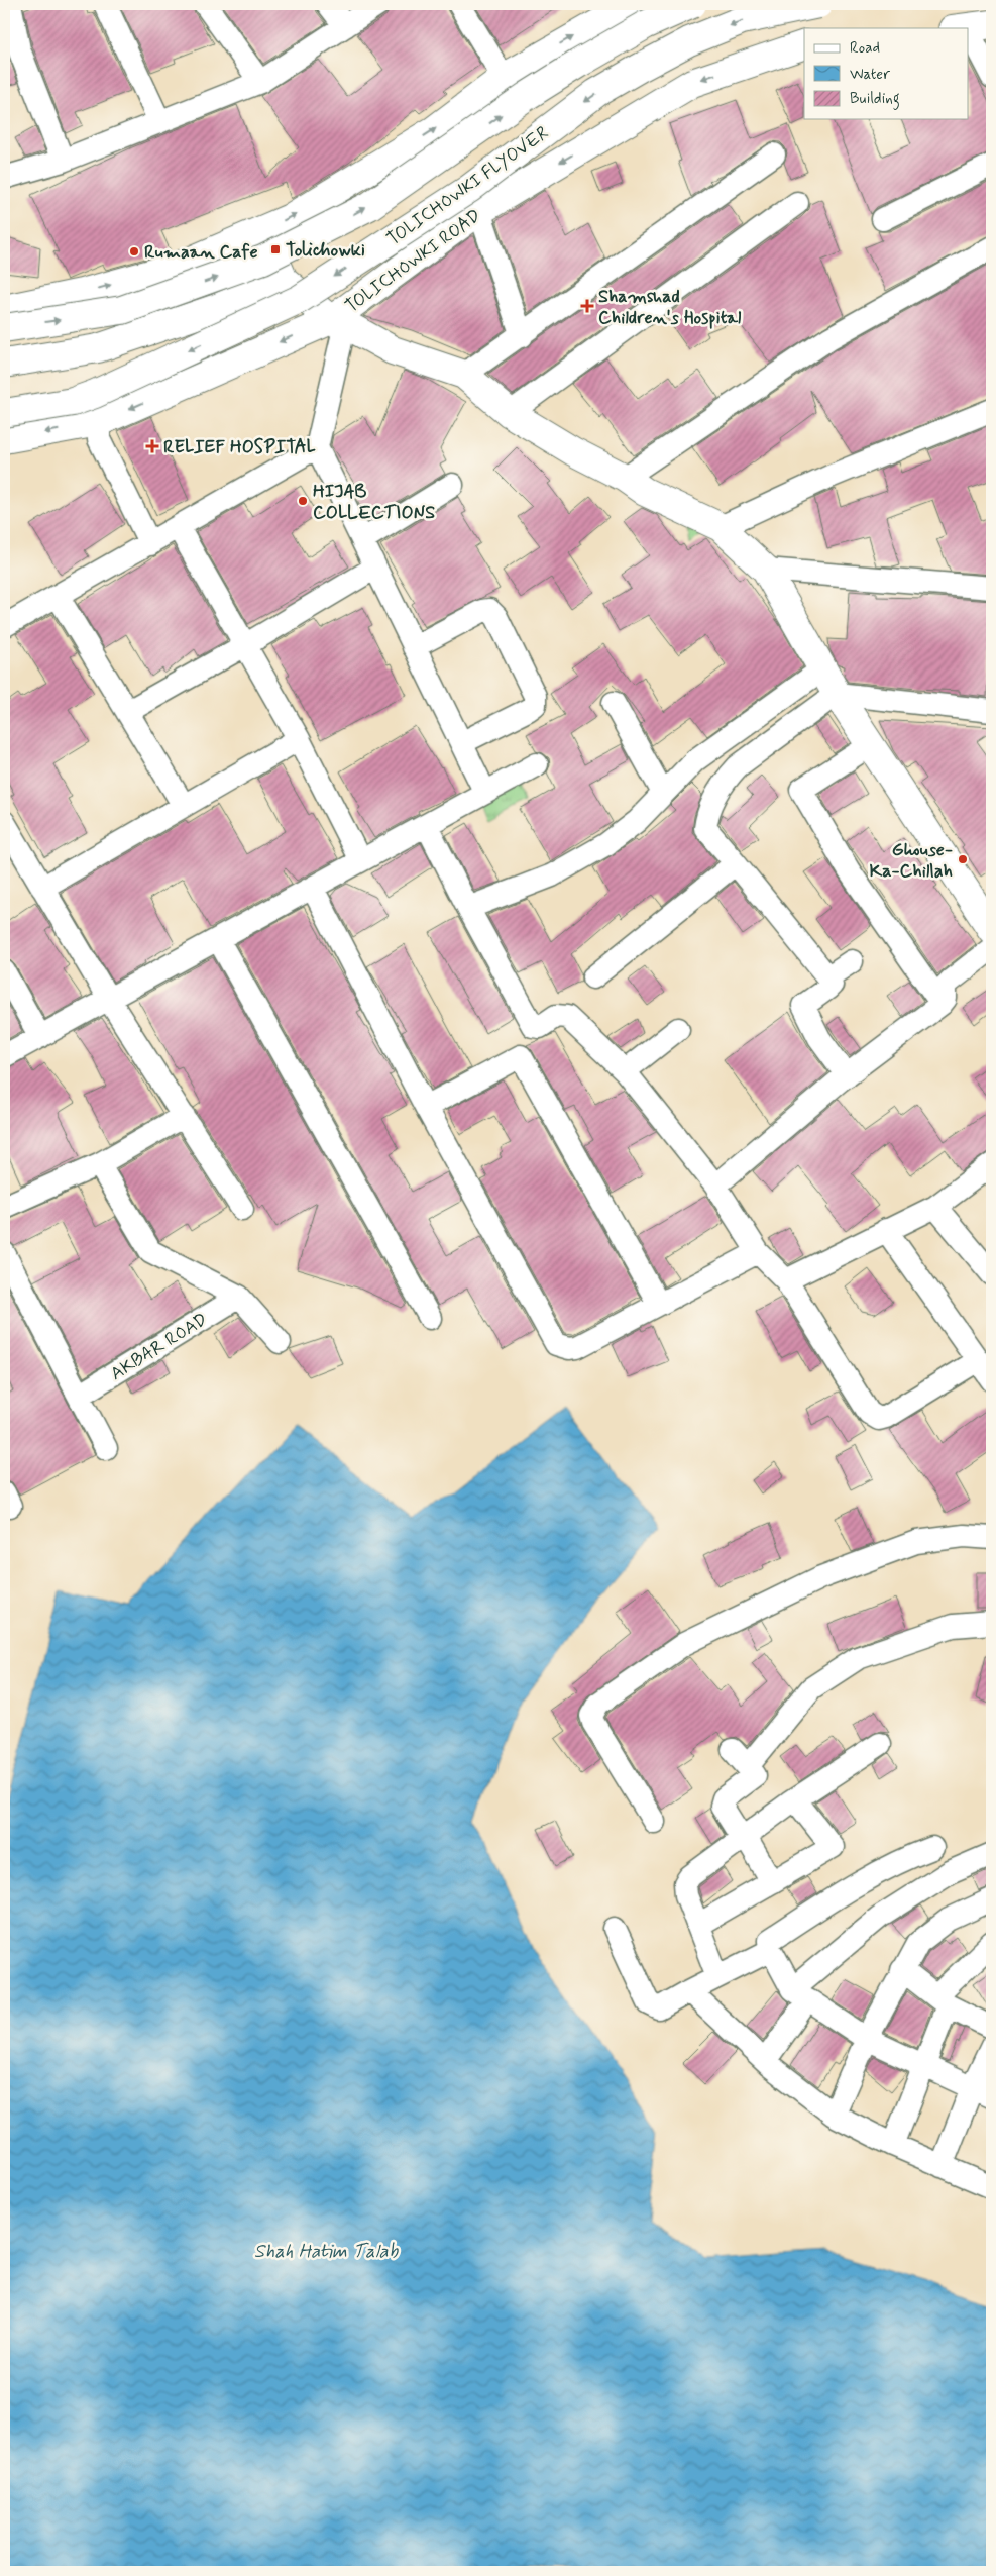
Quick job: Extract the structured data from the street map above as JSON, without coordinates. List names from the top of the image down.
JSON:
{
  "streets": {
    "main road": ["TOLICHOWKI FLYOVER", "TOLICHOWKI ROAD"],
    "street": ["AKBAR ROAD"]
  },
  "water": ["Shah Hatim Talab"],
  "places": {
    "transit": ["Tolichowki"],
    "other": ["Rumaan Cafe", "HIJAB COLLECTIONS", "Ghouse- Ka-Chillah"],
    "health": ["Shamshad Children's Hospital", "RELIEF HOSPITAL"]
  },
  "legend": ["Road", "Water", "Building"]
}
